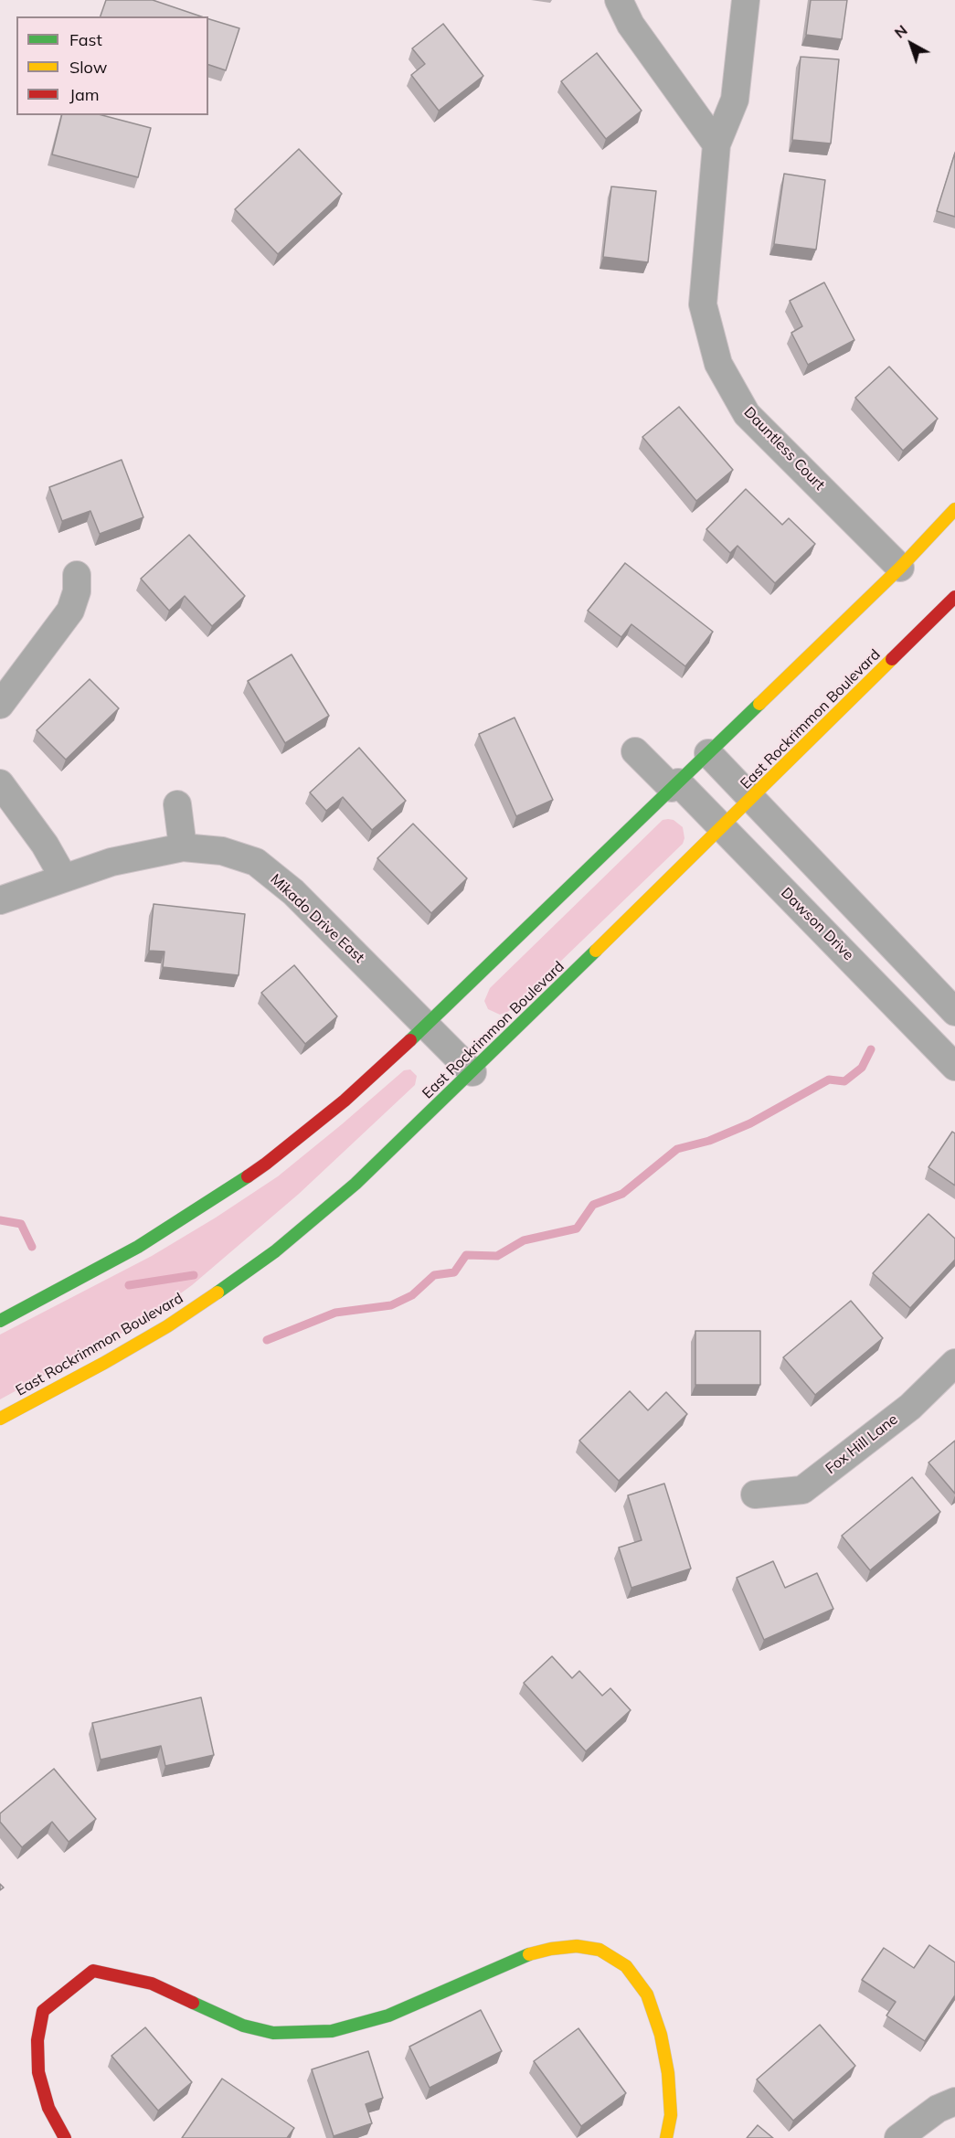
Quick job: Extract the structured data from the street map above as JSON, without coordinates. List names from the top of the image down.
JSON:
{
  "streets": {
    "main road": ["East Rockrimmon Boulevard"],
    "street": [
      "Dauntless Court",
      "Mikado Drive East",
      "Dawson Drive",
      "Fox Hill Lane"
    ]
  },
  "crossings": [
    ["East Rockrimmon Boulevard", "Mikado Drive East"],
    ["East Rockrimmon Boulevard", "Dawson Drive"]
  ],
  "legend": ["Fast", "Slow", "Jam"],
  "north": "top left"
}
